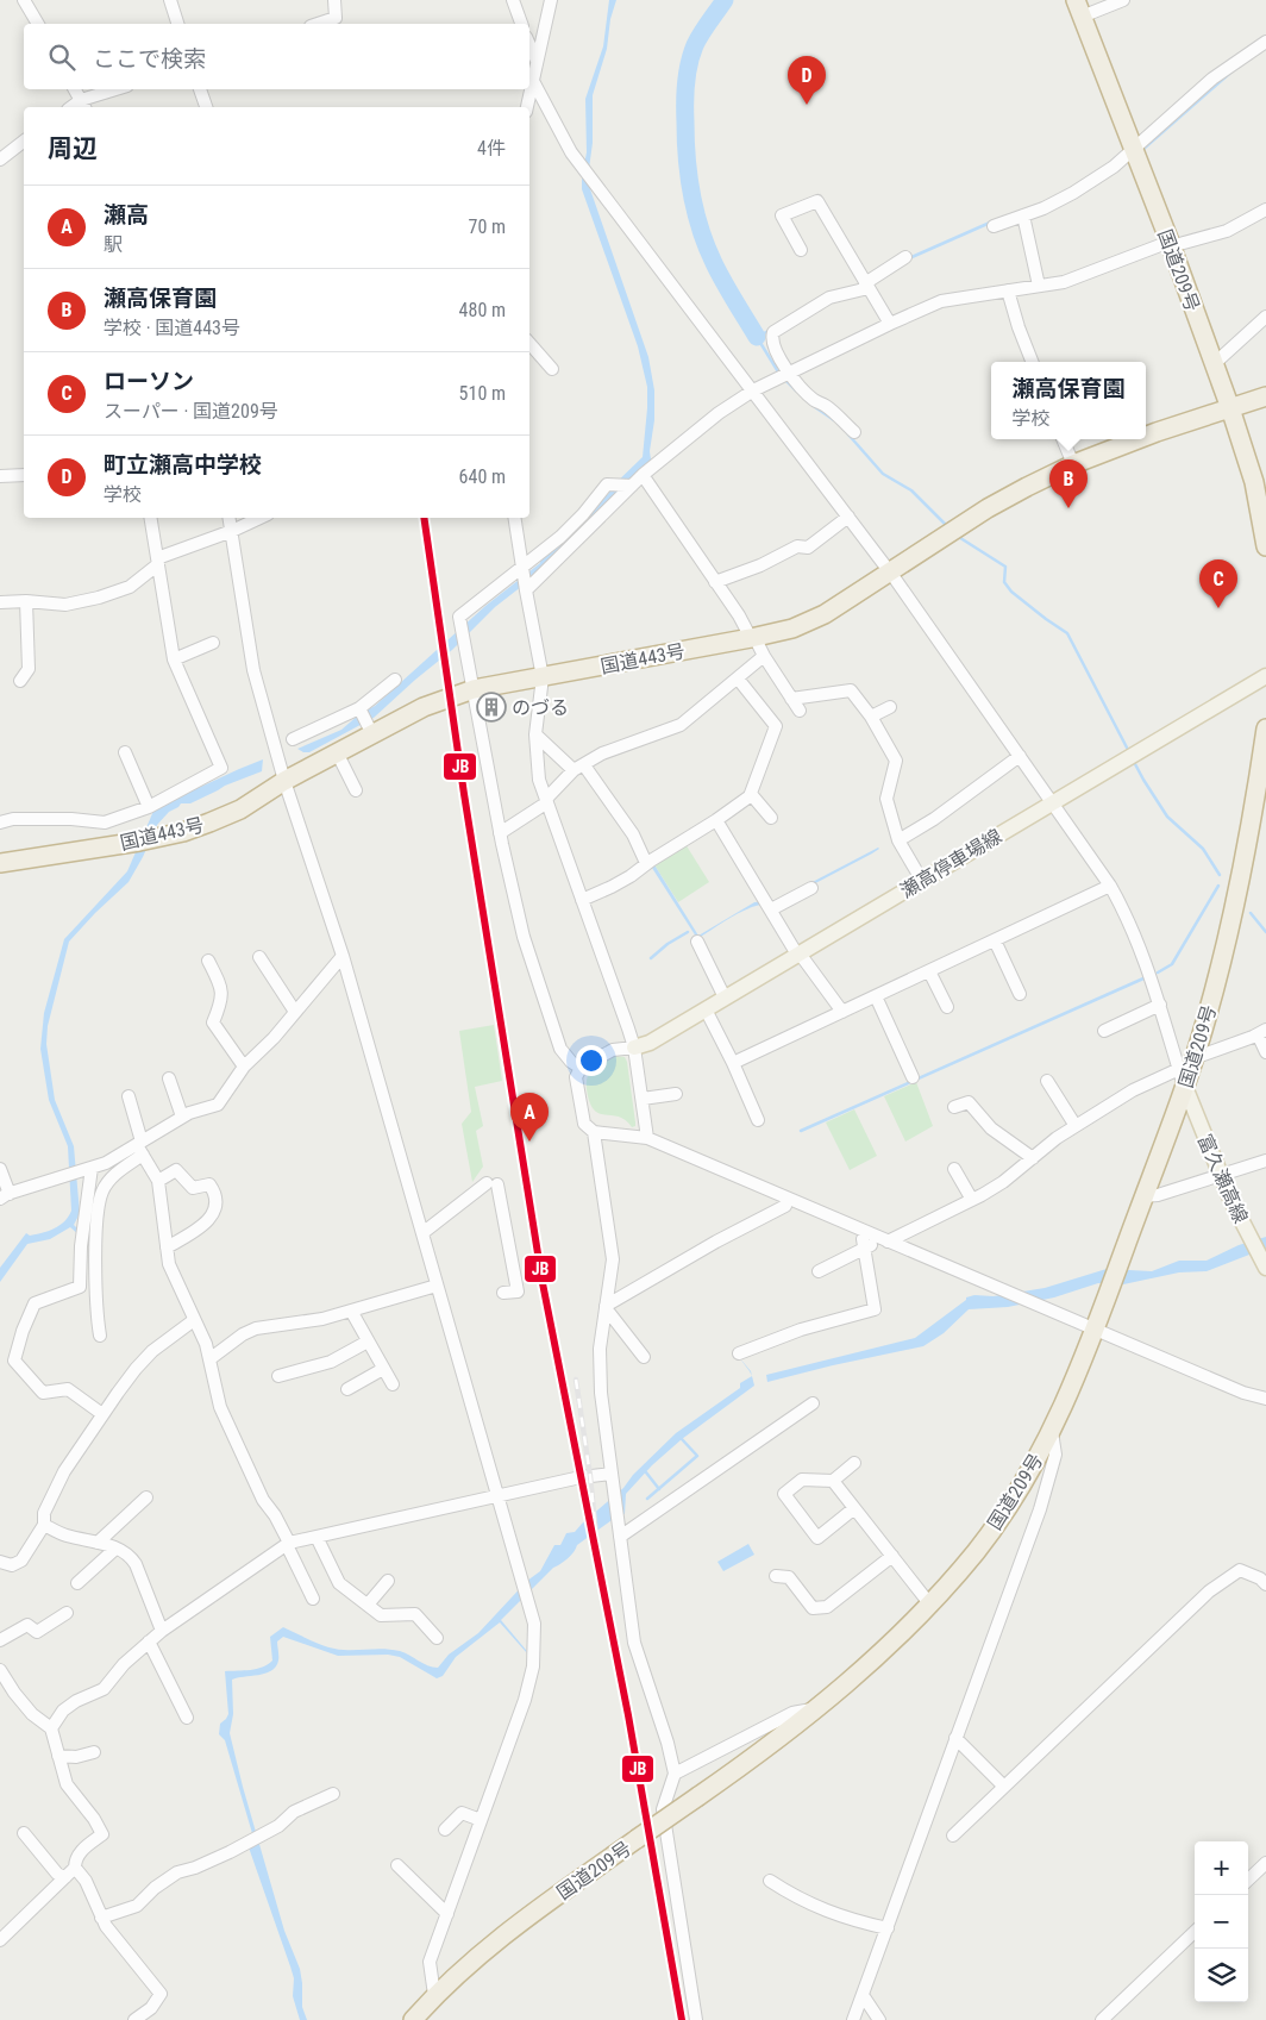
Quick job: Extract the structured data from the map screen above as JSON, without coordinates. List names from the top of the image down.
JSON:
{
  "streets": {
    "highway": ["国道209号", "国道443号"],
    "main road": ["瀬高停車場線", "富久瀬高線"]
  },
  "crossings": [
    ["国道209号", "国道443号"],
    ["国道209号", "富久瀬高線"]
  ],
  "places": {
    "building": ["のづる"]
  },
  "lines": ["transit line JB"],
  "page": {
    "search": "ここで検索",
    "pins": [
      "D",
      "B",
      "C",
      "A"
    ],
    "heading": ["周辺", "4件"],
    "list": [
      {
        "mark": "A",
        "name": "瀬高",
        "note": "駅",
        "value": "70 m"
      },
      {
        "mark": "B",
        "name": "瀬高保育園",
        "note": "学校 · 国道443号",
        "value": "480 m"
      },
      {
        "mark": "C",
        "name": "ローソン",
        "note": "スーパー · 国道209号",
        "value": "510 m"
      },
      {
        "mark": "D",
        "name": "町立瀬高中学校",
        "note": "学校",
        "value": "640 m"
      }
    ],
    "popup": ["瀬高保育園", "学校"],
    "map_buttons": ["+", "−"]
  }
}
